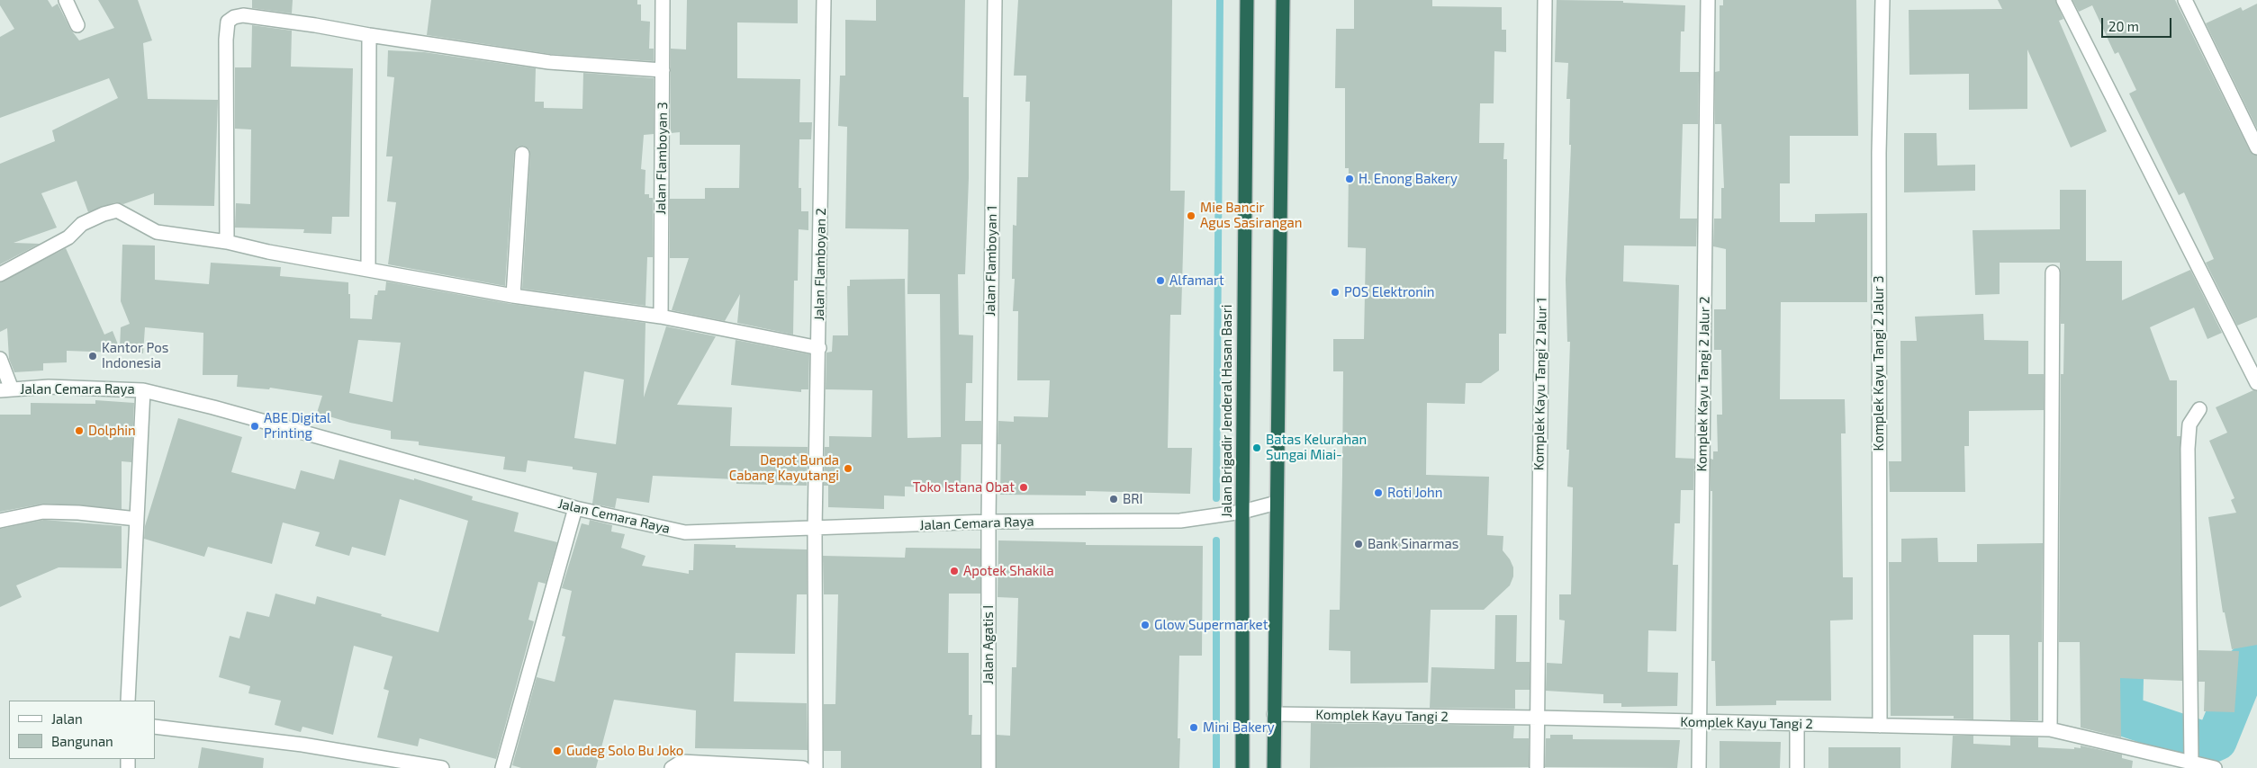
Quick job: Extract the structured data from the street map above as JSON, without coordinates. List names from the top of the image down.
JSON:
{
  "streets": {
    "highway": ["Jalan Brigadir Jenderal Hasan Basri"],
    "street": [
      "Jalan Flamboyan 3",
      "Jalan Flamboyan 1",
      "Jalan Flamboyan 2",
      "Komplek Kayu Tangi 2 Jalur 3",
      "Komplek Kayu Tangi 2 Jalur 1",
      "Komplek Kayu Tangi 2 Jalur 2",
      "Jalan Cemara Raya",
      "Jalan Agatis I",
      "Komplek Kayu Tangi 2"
    ]
  },
  "crossings": [
    ["Jalan Flamboyan 1", "Jalan Cemara Raya"],
    ["Jalan Flamboyan 1", "Jalan Agatis I"],
    ["Jalan Flamboyan 2", "Jalan Cemara Raya"],
    ["Komplek Kayu Tangi 2 Jalur 3", "Komplek Kayu Tangi 2"],
    ["Komplek Kayu Tangi 2 Jalur 1", "Komplek Kayu Tangi 2"],
    ["Komplek Kayu Tangi 2 Jalur 2", "Komplek Kayu Tangi 2"],
    ["Jalan Cemara Raya", "Jalan Brigadir Jenderal Hasan Basri"],
    ["Jalan Cemara Raya", "Jalan Agatis I"]
  ],
  "places": [
    "H. Enong Bakery",
    "Mie Bancir Agus Sasirangan",
    "Alfamart",
    "POS Elektronin",
    "Kantor Pos Indonesia",
    "ABE Digital Printing",
    "Dolphin",
    "Batas Kelurahan Sungai Miai-",
    "Depot Bunda Cabang Kayutangi",
    "Toko Istana Obat",
    "Roti John",
    "BRI",
    "Bank Sinarmas",
    "Apotek Shakila",
    "Glow Supermarket",
    "Mini Bakery",
    "Gudeg Solo Bu Joko"
  ],
  "legend": ["Jalan", "Bangunan"],
  "scale_bar": "20 m"
}
